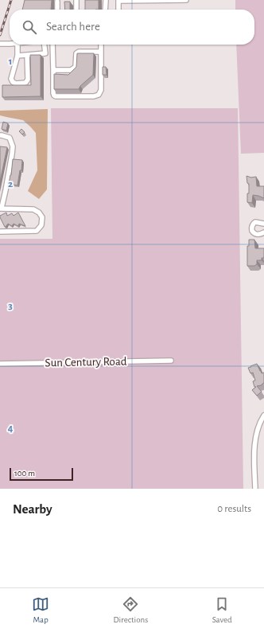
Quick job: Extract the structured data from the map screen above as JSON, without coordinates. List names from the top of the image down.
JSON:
{
  "streets": {
    "street": ["Sun Century Road"]
  },
  "scale_bar": "100 m",
  "page": {
    "search": "Search here",
    "scale": "100 m",
    "heading": ["Nearby", "0 results"],
    "nav": ["Map", "Directions", "Saved"]
  },
  "grid": {
    "rows": [
      "1",
      "2",
      "3",
      "4"
    ]
  }
}
